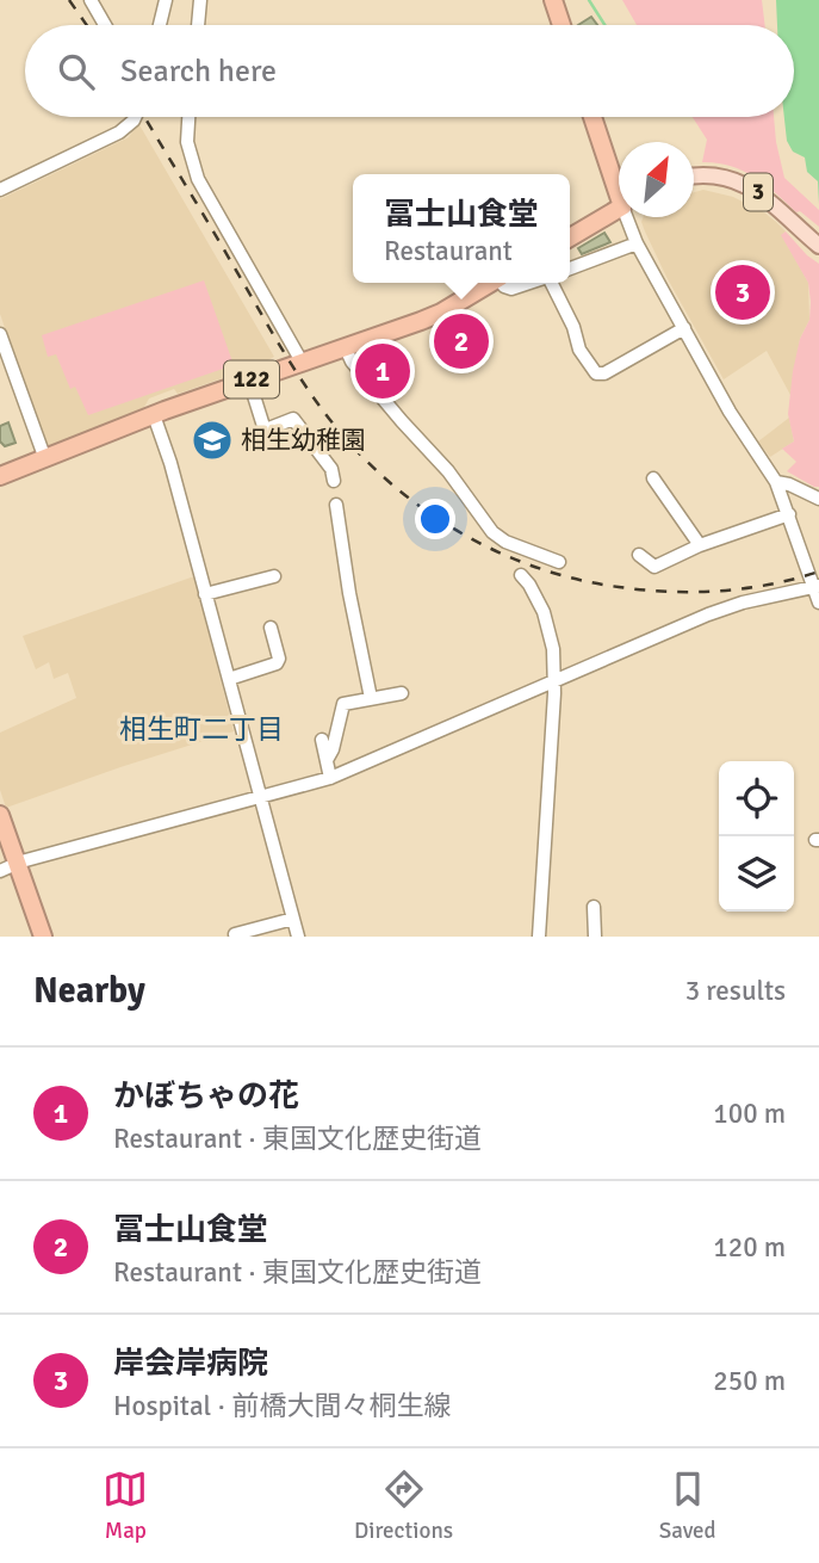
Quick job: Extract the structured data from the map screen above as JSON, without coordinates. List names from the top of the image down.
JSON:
{
  "streets": {
    "highway": ["122"],
    "main road": ["3"]
  },
  "districts": ["相生町二丁目"],
  "places": {
    "school or university": ["相生幼稚園"]
  },
  "north": "top right",
  "page": {
    "search": "Search here",
    "popup": ["冨士山食堂", "Restaurant"],
    "pins": ["3", "2", "1"],
    "heading": ["Nearby", "3 results"],
    "list": [
      {
        "mark": "1",
        "name": "かぼちゃの花",
        "note": "Restaurant · 東国文化歴史街道",
        "value": "100 m"
      },
      {
        "mark": "2",
        "name": "冨士山食堂",
        "note": "Restaurant · 東国文化歴史街道",
        "value": "120 m"
      },
      {
        "mark": "3",
        "name": "岸会岸病院",
        "note": "Hospital · 前橋大間々桐生線",
        "value": "250 m"
      }
    ],
    "nav": ["Map", "Directions", "Saved"]
  }
}
